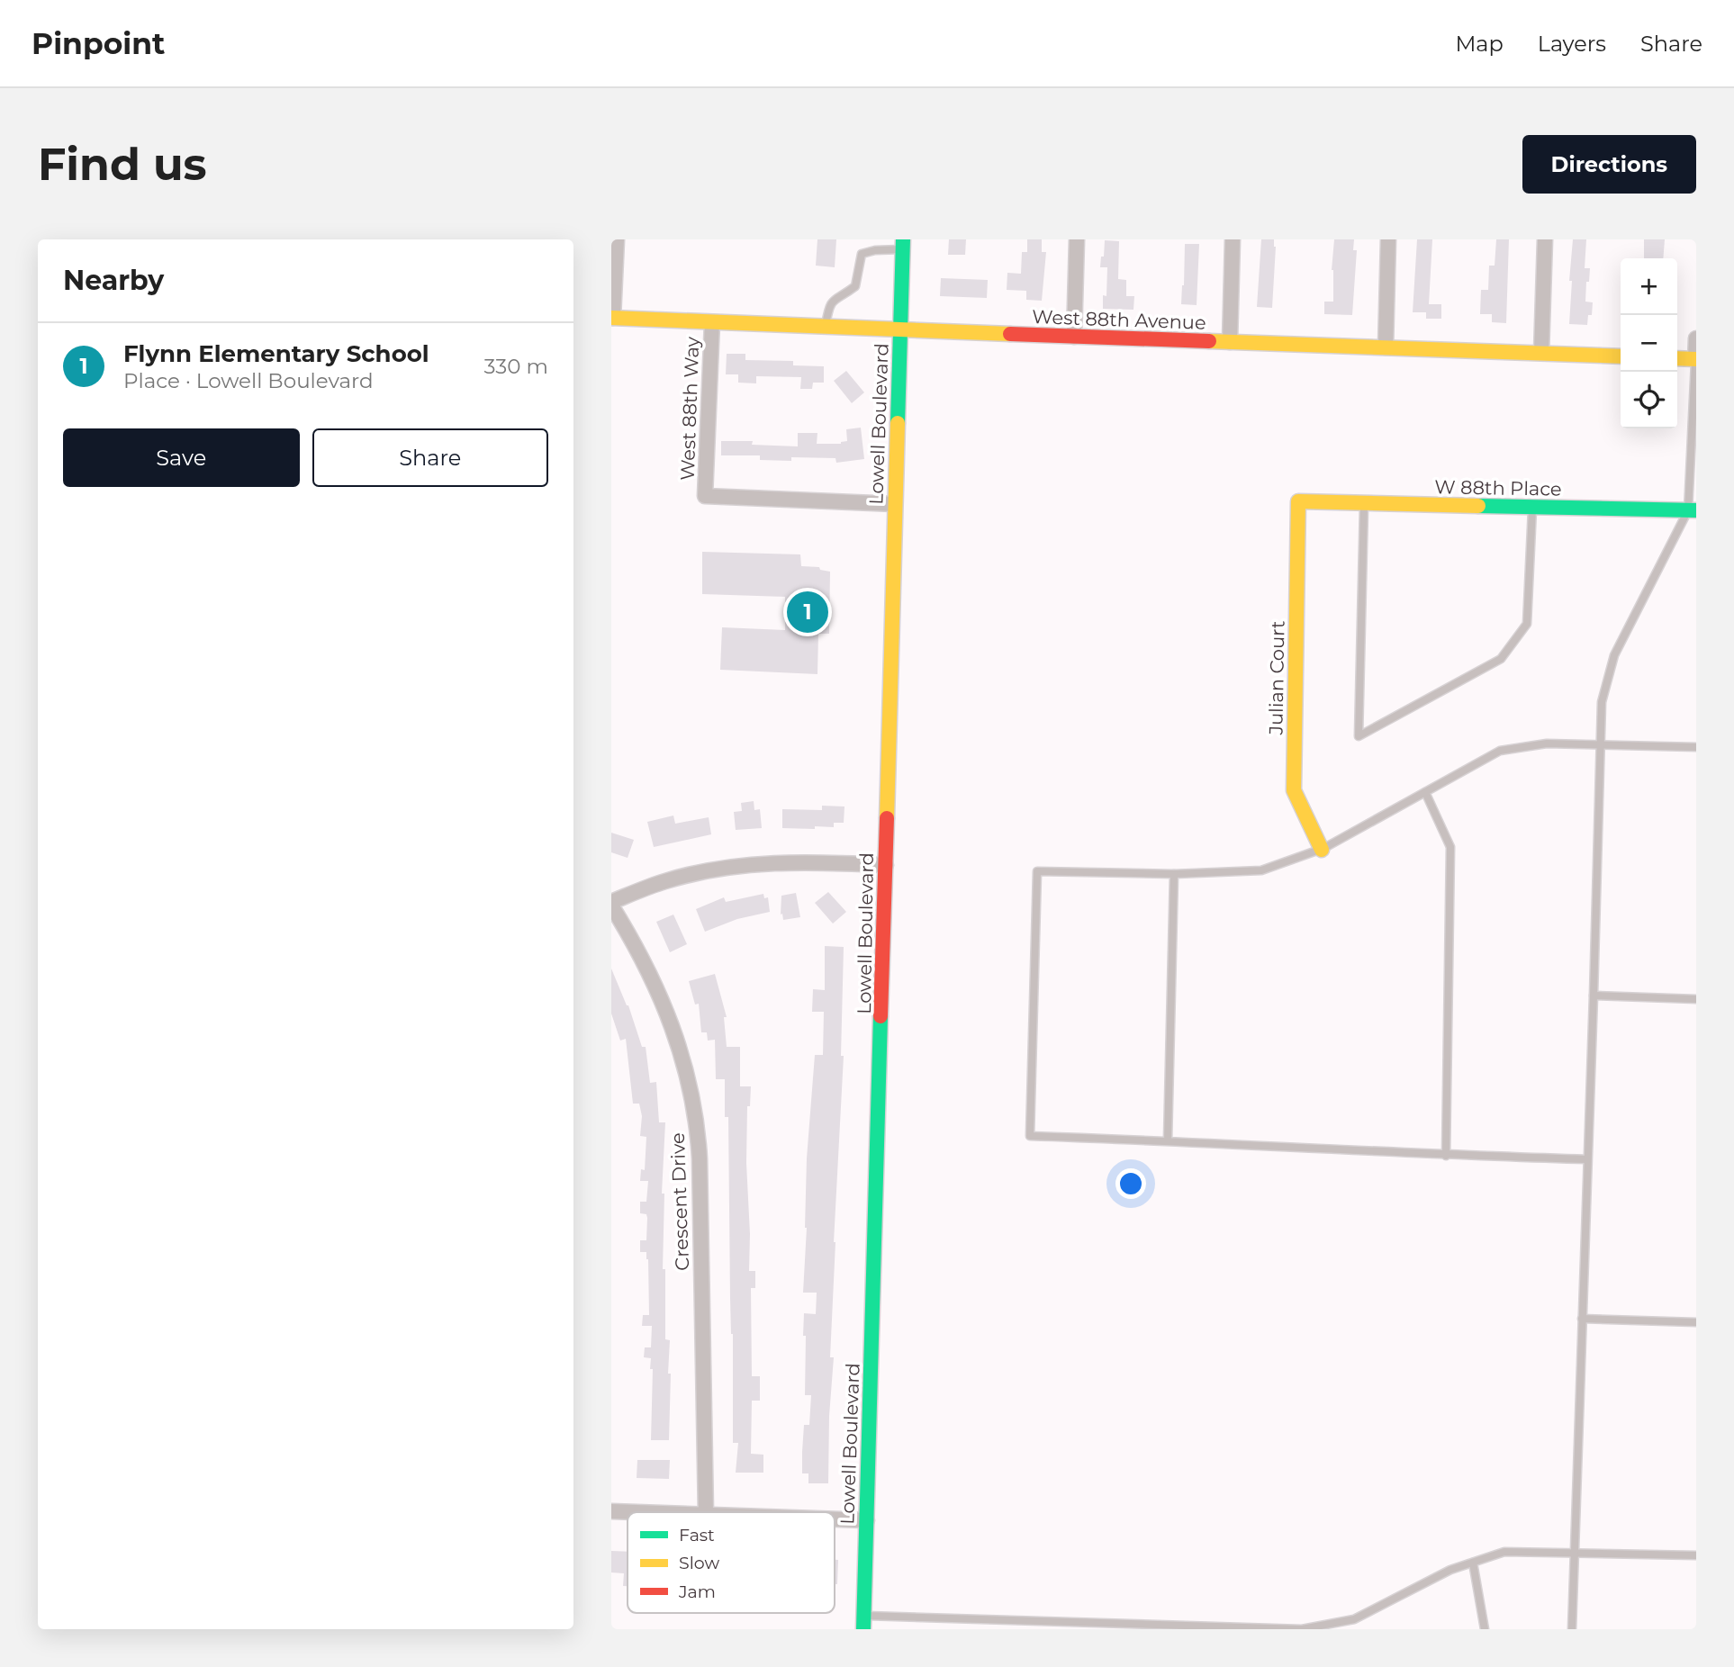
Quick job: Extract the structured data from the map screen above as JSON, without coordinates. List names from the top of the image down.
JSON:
{
  "streets": {
    "street": [
      "West 88th Avenue",
      "West 88th Way",
      "Lowell Boulevard",
      "W 88th Place",
      "Julian Court",
      "Crescent Drive"
    ]
  },
  "crossings": [
    ["West 88th Avenue", "West 88th Way"],
    ["West 88th Avenue", "Lowell Boulevard"],
    ["West 88th Way", "Lowell Boulevard"],
    ["W 88th Place", "Julian Court"]
  ],
  "legend": ["Fast", "Slow", "Jam"],
  "page": {
    "header": "Pinpoint",
    "nav": ["Map", "Layers", "Share"],
    "buttons": [
      "Directions",
      ["Save", "Share"]
    ],
    "title": "Find us",
    "heading": "Nearby",
    "map_buttons": ["+", "−"],
    "list": [
      {
        "mark": "1",
        "name": "Flynn Elementary School",
        "note": "Place · Lowell Boulevard",
        "value": "330 m"
      }
    ],
    "pins": "1"
  }
}
